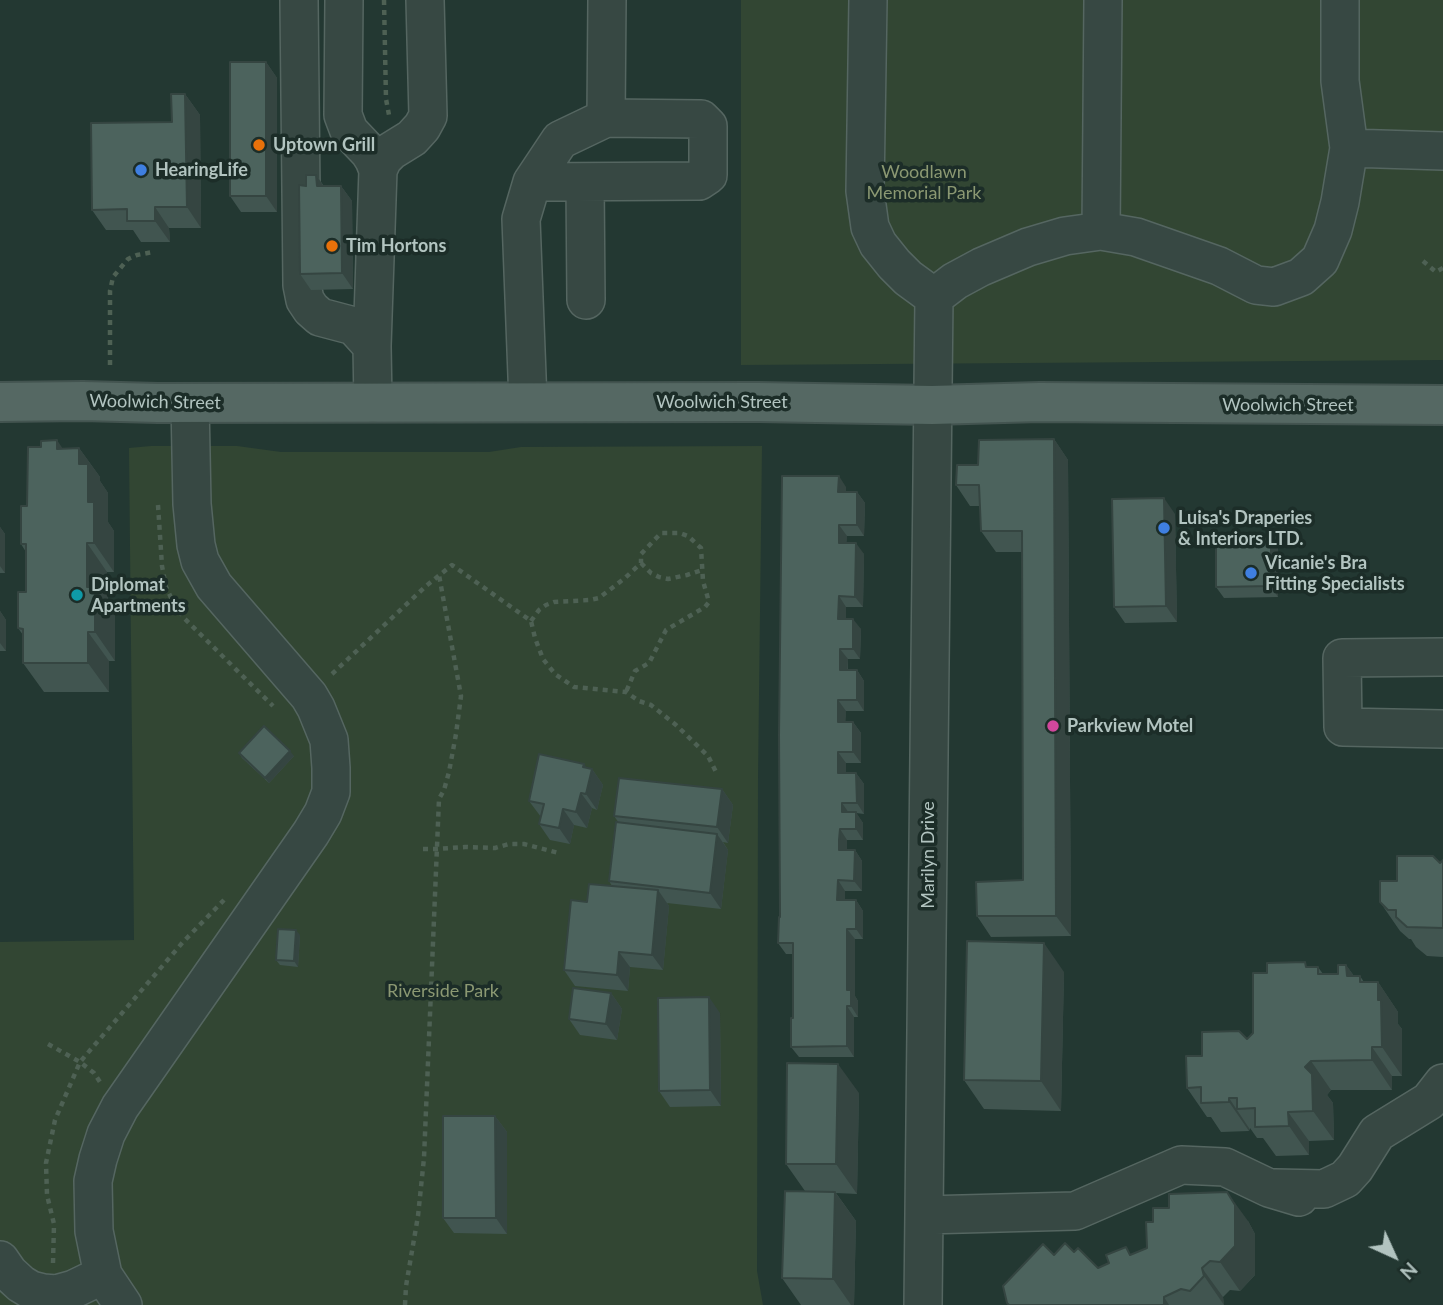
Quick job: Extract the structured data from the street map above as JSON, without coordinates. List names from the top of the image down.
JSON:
{
  "streets": {
    "main road": ["Woolwich Street"],
    "street": ["Marilyn Drive"]
  },
  "crossings": [
    ["Woolwich Street", "Marilyn Drive"]
  ],
  "parks": ["Woodlawn Memorial Park", "Riverside Park"],
  "places": [
    "Uptown Grill",
    "HearingLife",
    "Tim Hortons",
    "Luisa's Draperies & Interiors LTD.",
    "Vicanie's Bra Fitting Specialists",
    "Diplomat Apartments",
    "Parkview Motel"
  ],
  "north": "bottom right"
}
